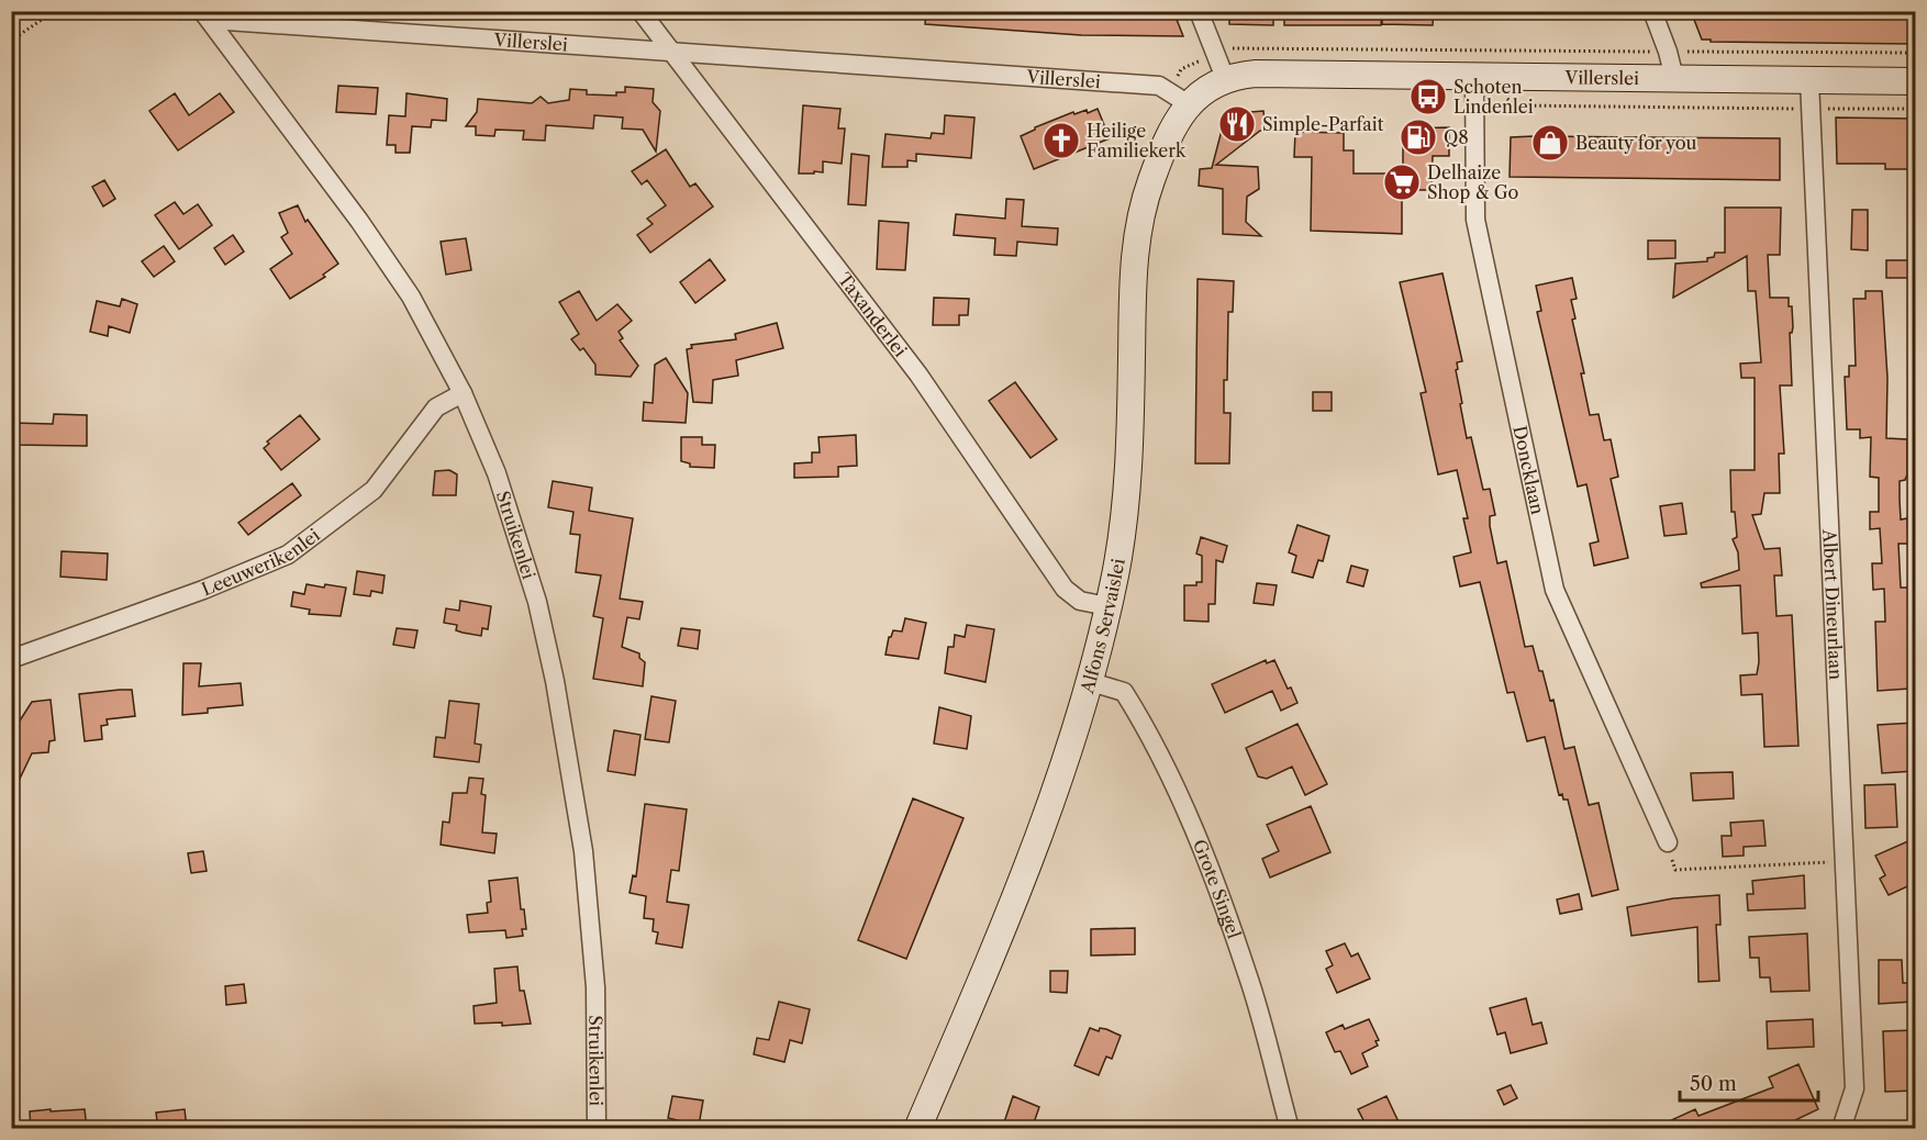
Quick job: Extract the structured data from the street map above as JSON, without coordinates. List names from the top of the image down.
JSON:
{
  "streets": {
    "street": [
      "Villerslei",
      "Taxanderlei",
      "Doncklaan",
      "Struikenlei",
      "Leeuwerikenlei",
      "Albert Dineurlaan",
      "Alfons Servaislei",
      "Grote Singel"
    ]
  },
  "crossings": [
    ["Villerslei", "Taxanderlei"],
    ["Villerslei", "Doncklaan"],
    ["Villerslei", "Struikenlei"],
    ["Villerslei", "Albert Dineurlaan"],
    ["Villerslei", "Alfons Servaislei"],
    ["Taxanderlei", "Alfons Servaislei"],
    ["Struikenlei", "Leeuwerikenlei"],
    ["Alfons Servaislei", "Grote Singel"]
  ],
  "places": {
    "bus stop": ["Schoten Lindenlei"],
    "restaurant": ["Simple-Parfait"],
    "fuel station": ["Q8"],
    "church": ["Heilige Familiekerk"],
    "shop": ["Beauty for you"],
    "supermarket": ["Delhaize Shop & Go"]
  },
  "scale_bar": "50 m"
}
